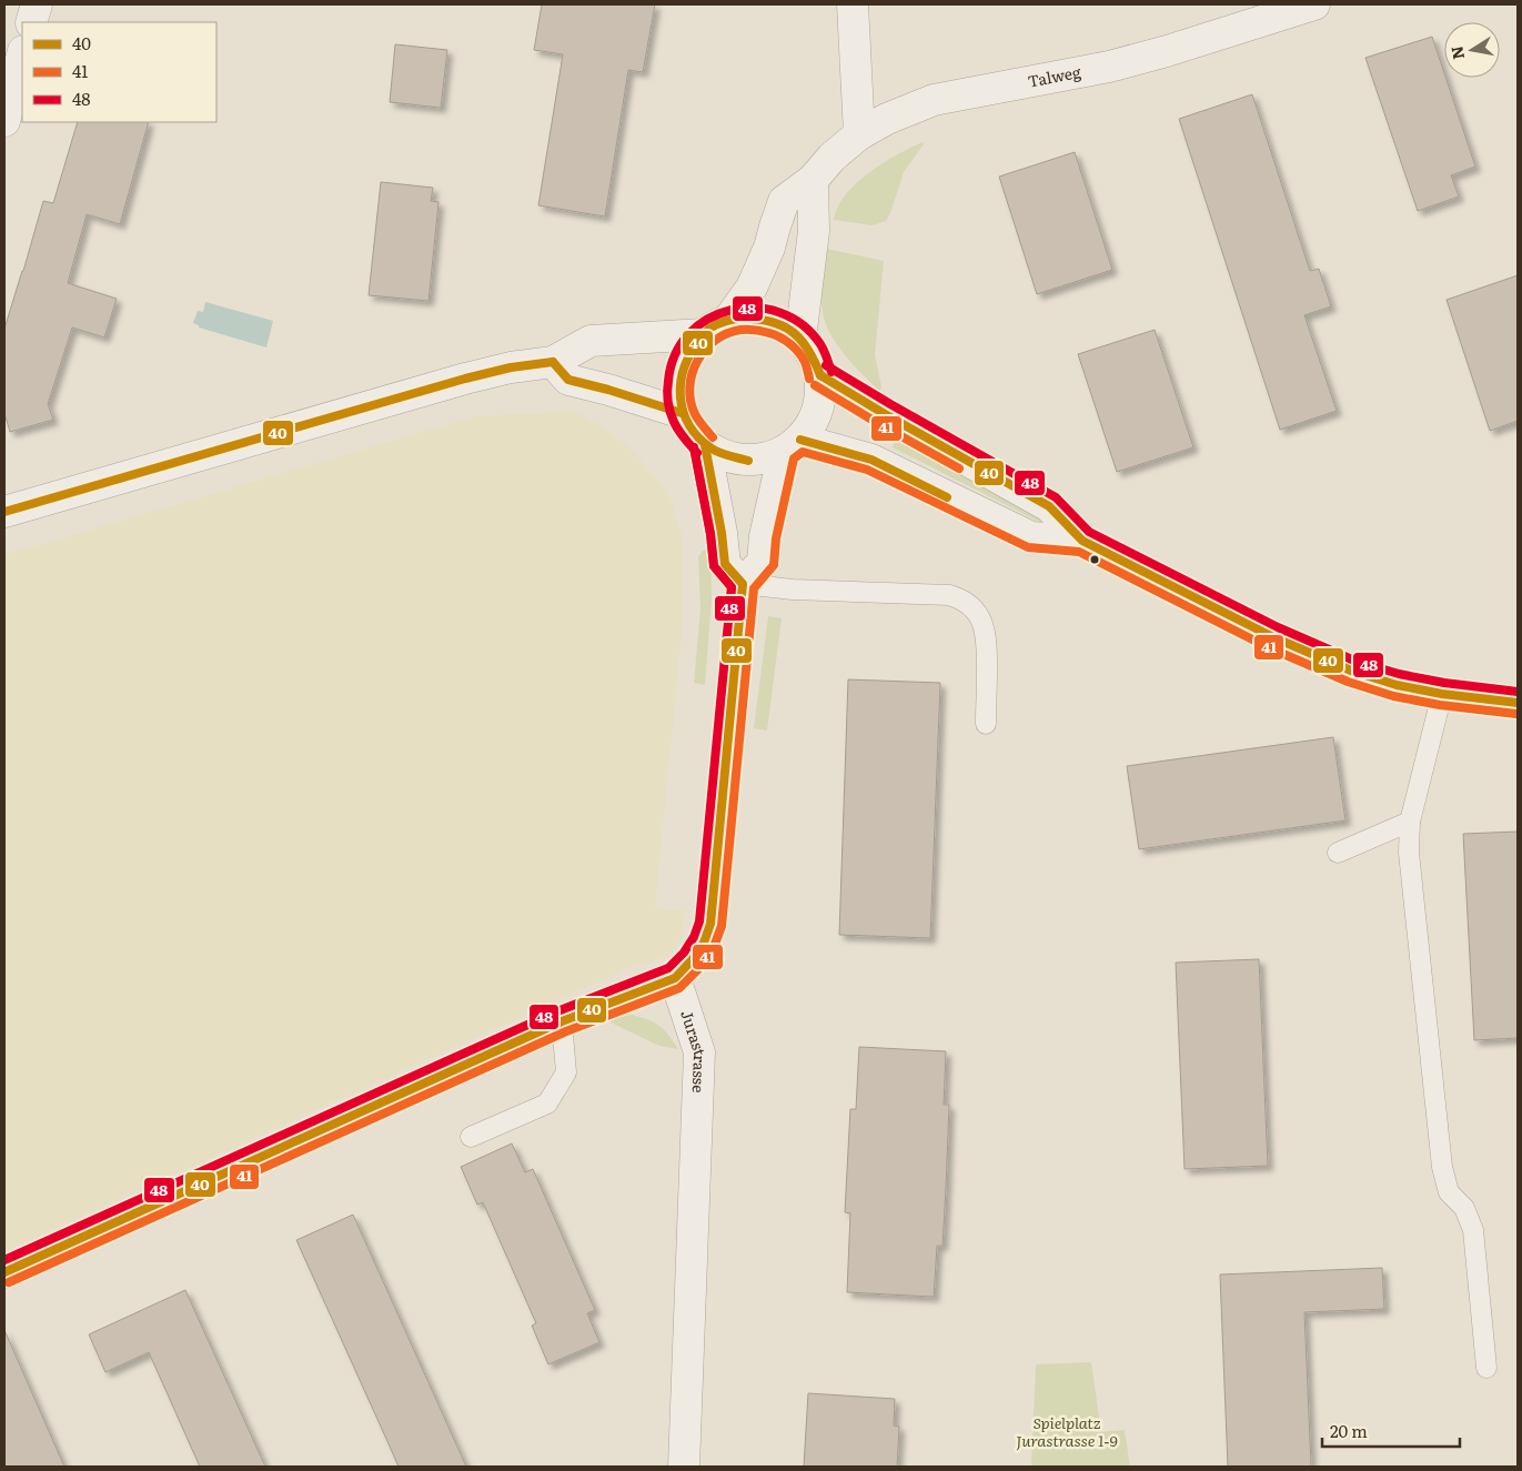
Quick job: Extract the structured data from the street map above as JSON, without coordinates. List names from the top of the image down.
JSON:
{
  "streets": {
    "street": ["Talweg", "Jurastrasse"]
  },
  "parks": ["Spielplatz Jurastrasse 1-9"],
  "lines": ["transit line 48", "transit line 40", "transit line 41"],
  "legend": ["40", "41", "48"],
  "scale_bar": "20 m",
  "north": "left"
}
